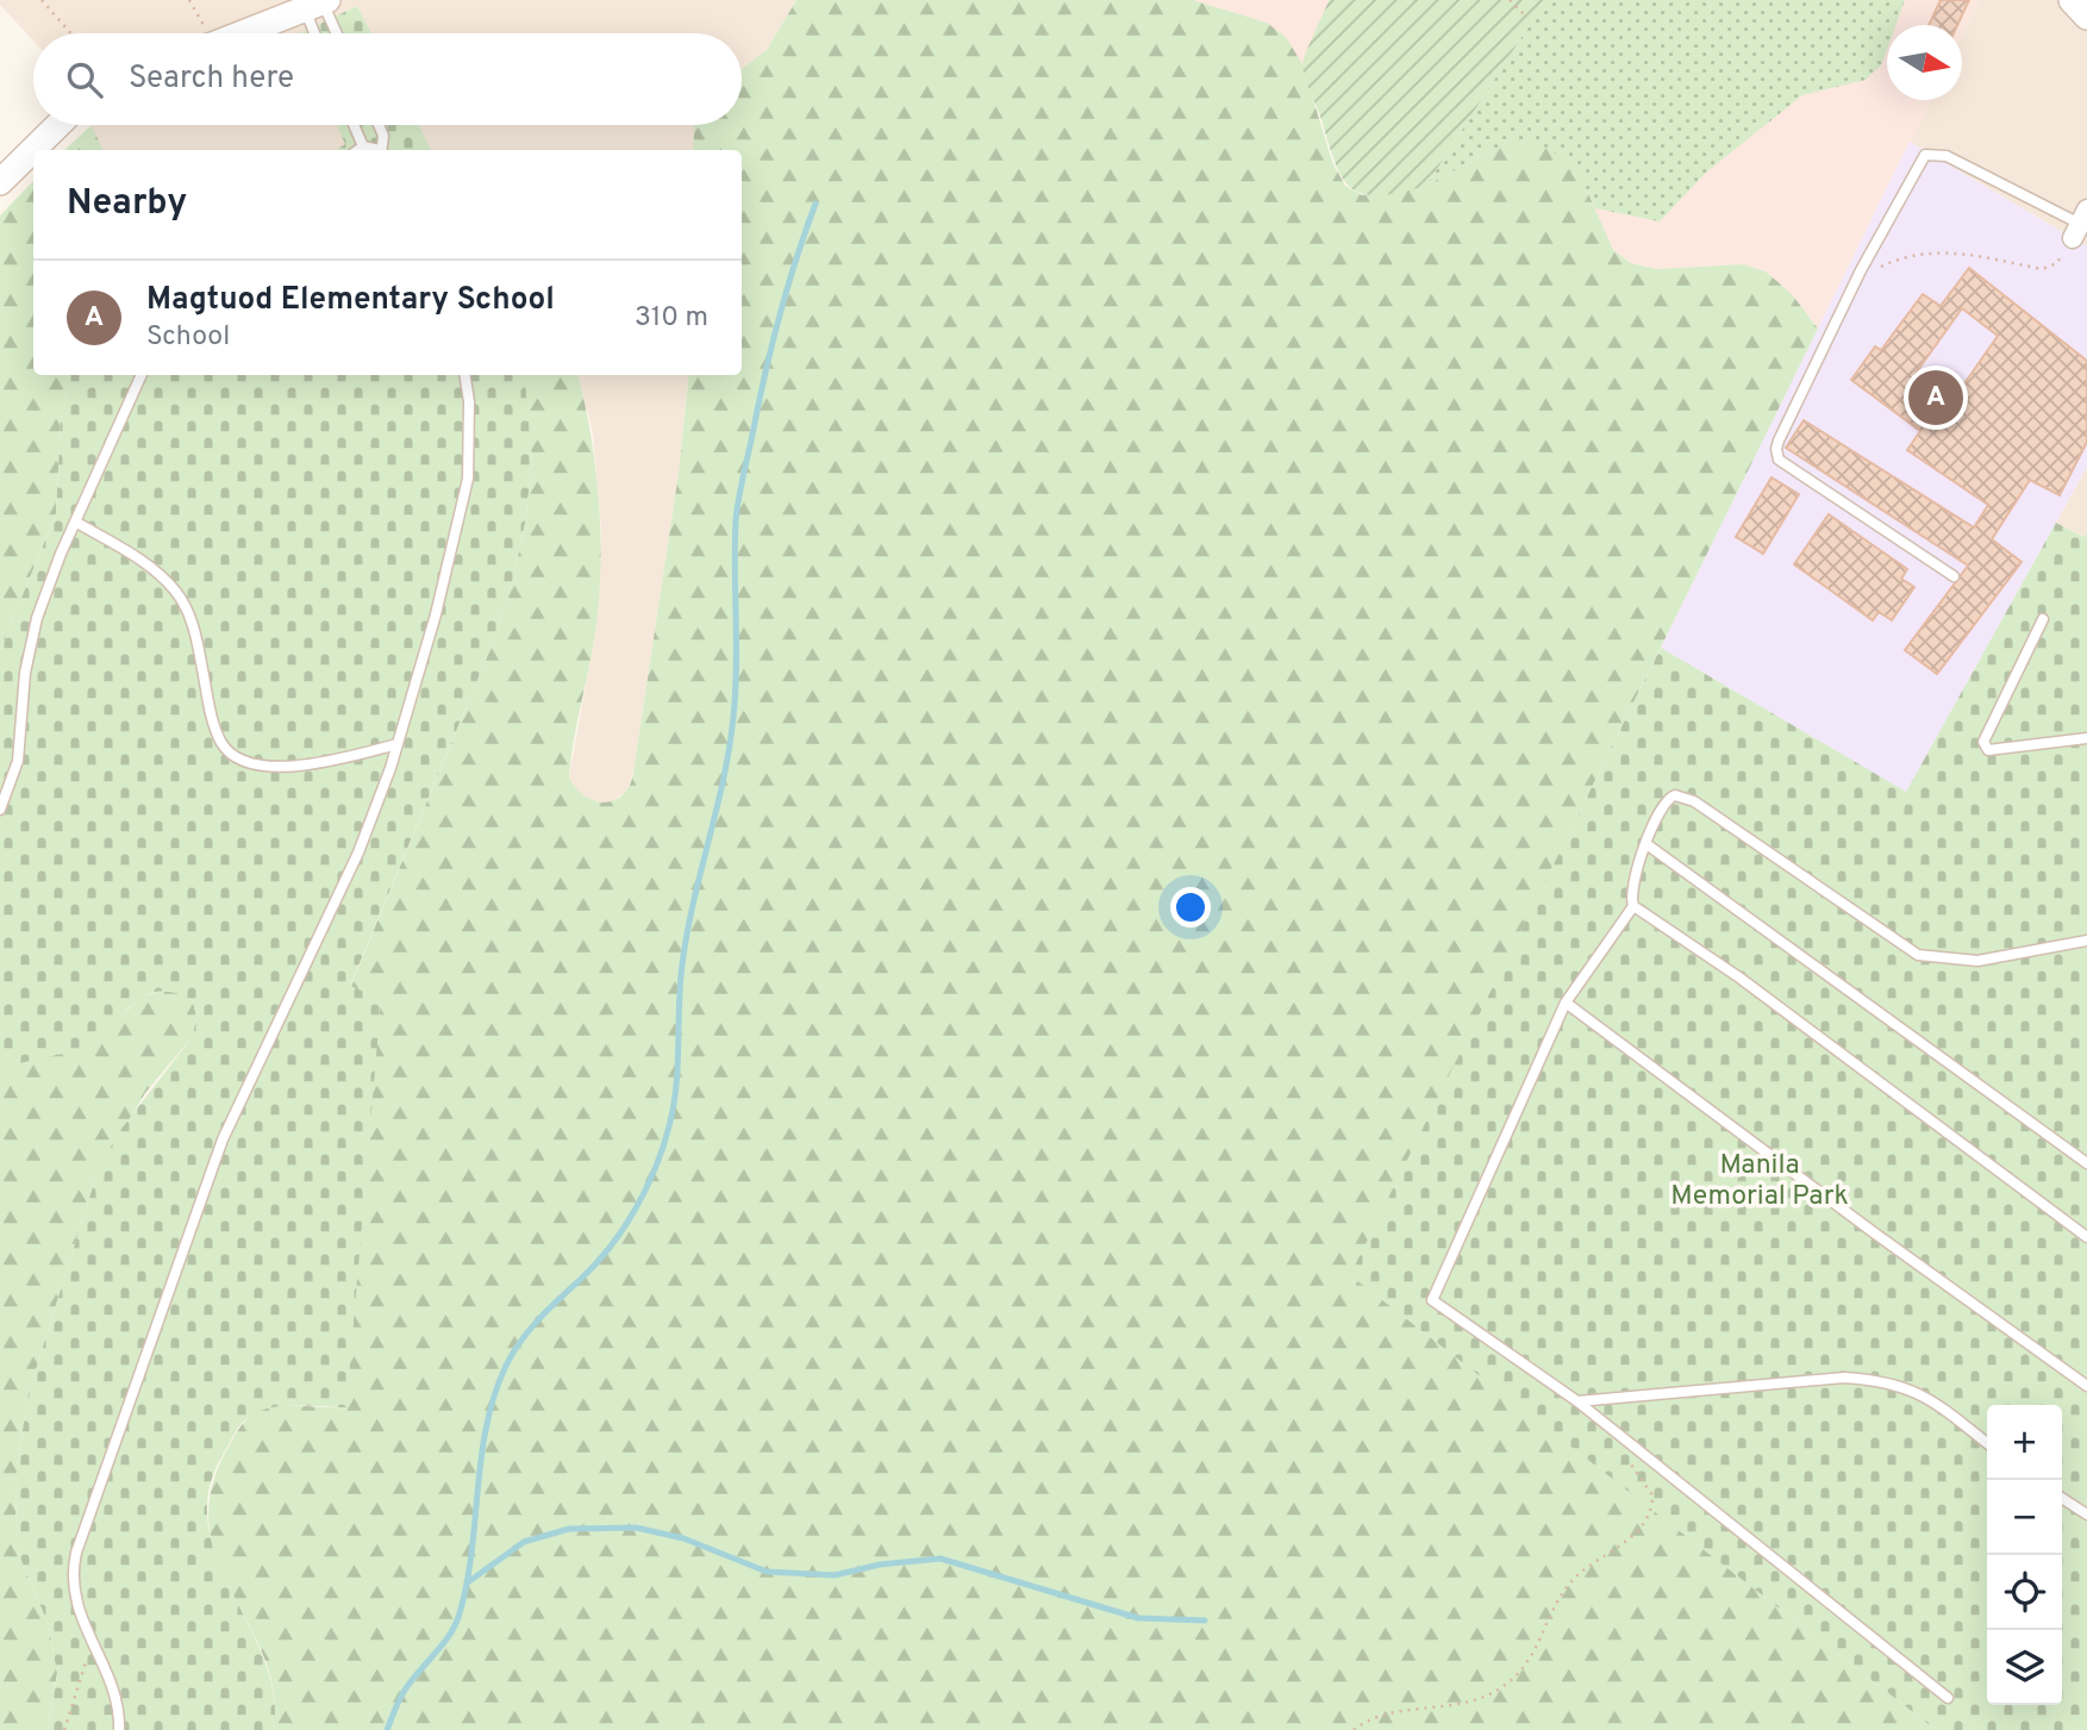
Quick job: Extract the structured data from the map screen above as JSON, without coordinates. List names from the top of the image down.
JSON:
{
  "parks": ["Manila Memorial Park"],
  "north": "right",
  "page": {
    "search": "Search here",
    "heading": "Nearby",
    "list": [
      {
        "mark": "A",
        "name": "Magtuod Elementary School",
        "note": "School",
        "value": "310 m"
      }
    ],
    "pins": "A",
    "map_buttons": ["+", "−"]
  }
}
